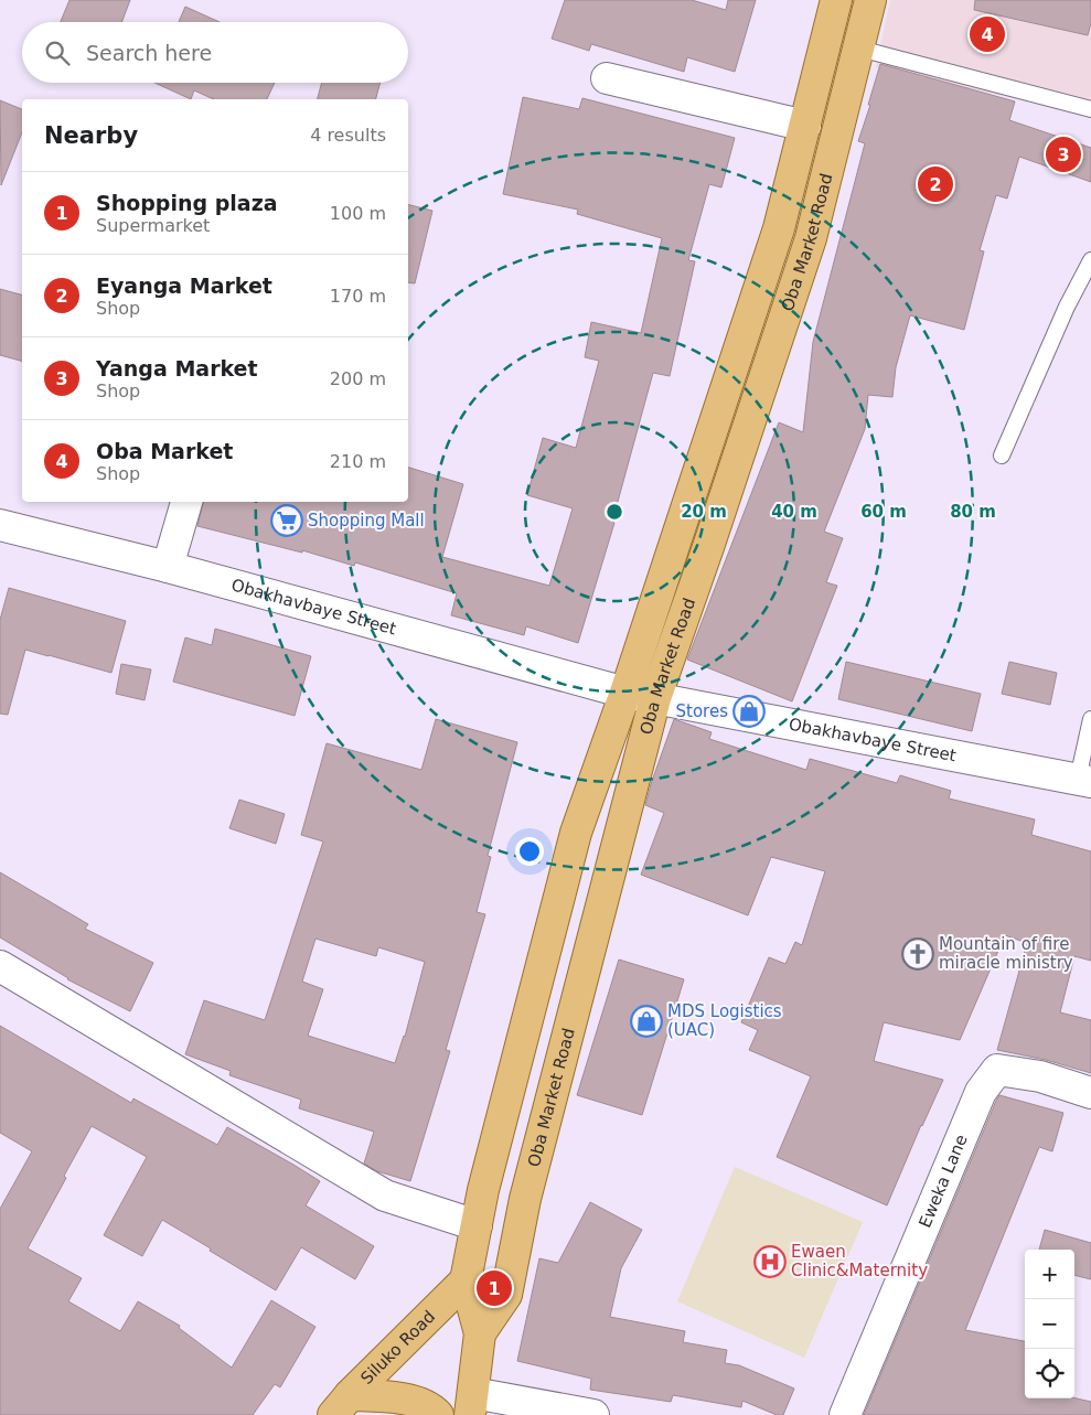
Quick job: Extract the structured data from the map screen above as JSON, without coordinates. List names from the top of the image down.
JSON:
{
  "streets": {
    "main road": ["Oba Market Road", "Siluko Road"],
    "street": ["Obakhavbaye Street", "Eweka Lane"]
  },
  "crossings": [
    ["Oba Market Road", "Obakhavbaye Street"],
    ["Oba Market Road", "Siluko Road"]
  ],
  "places": {
    "supermarket": ["Shopping Mall"],
    "shop": ["Stores", "MDS Logistics (UAC)"],
    "church": ["Mountain of fire miracle ministry"],
    "hospital": ["Ewaen Clinic&Maternity"]
  },
  "page": {
    "pins": [
      "4",
      "3",
      "2",
      "1"
    ],
    "search": "Search here",
    "heading": ["Nearby", "4 results"],
    "list": [
      {
        "mark": "1",
        "name": "Shopping plaza",
        "note": "Supermarket",
        "value": "100 m"
      },
      {
        "mark": "2",
        "name": "Eyanga Market",
        "note": "Shop",
        "value": "170 m"
      },
      {
        "mark": "3",
        "name": "Yanga Market",
        "note": "Shop",
        "value": "200 m"
      },
      {
        "mark": "4",
        "name": "Oba Market",
        "note": "Shop",
        "value": "210 m"
      }
    ],
    "map_buttons": ["+", "−"]
  },
  "rings": [
    "20 m",
    "40 m",
    "60 m",
    "80 m"
  ]
}
